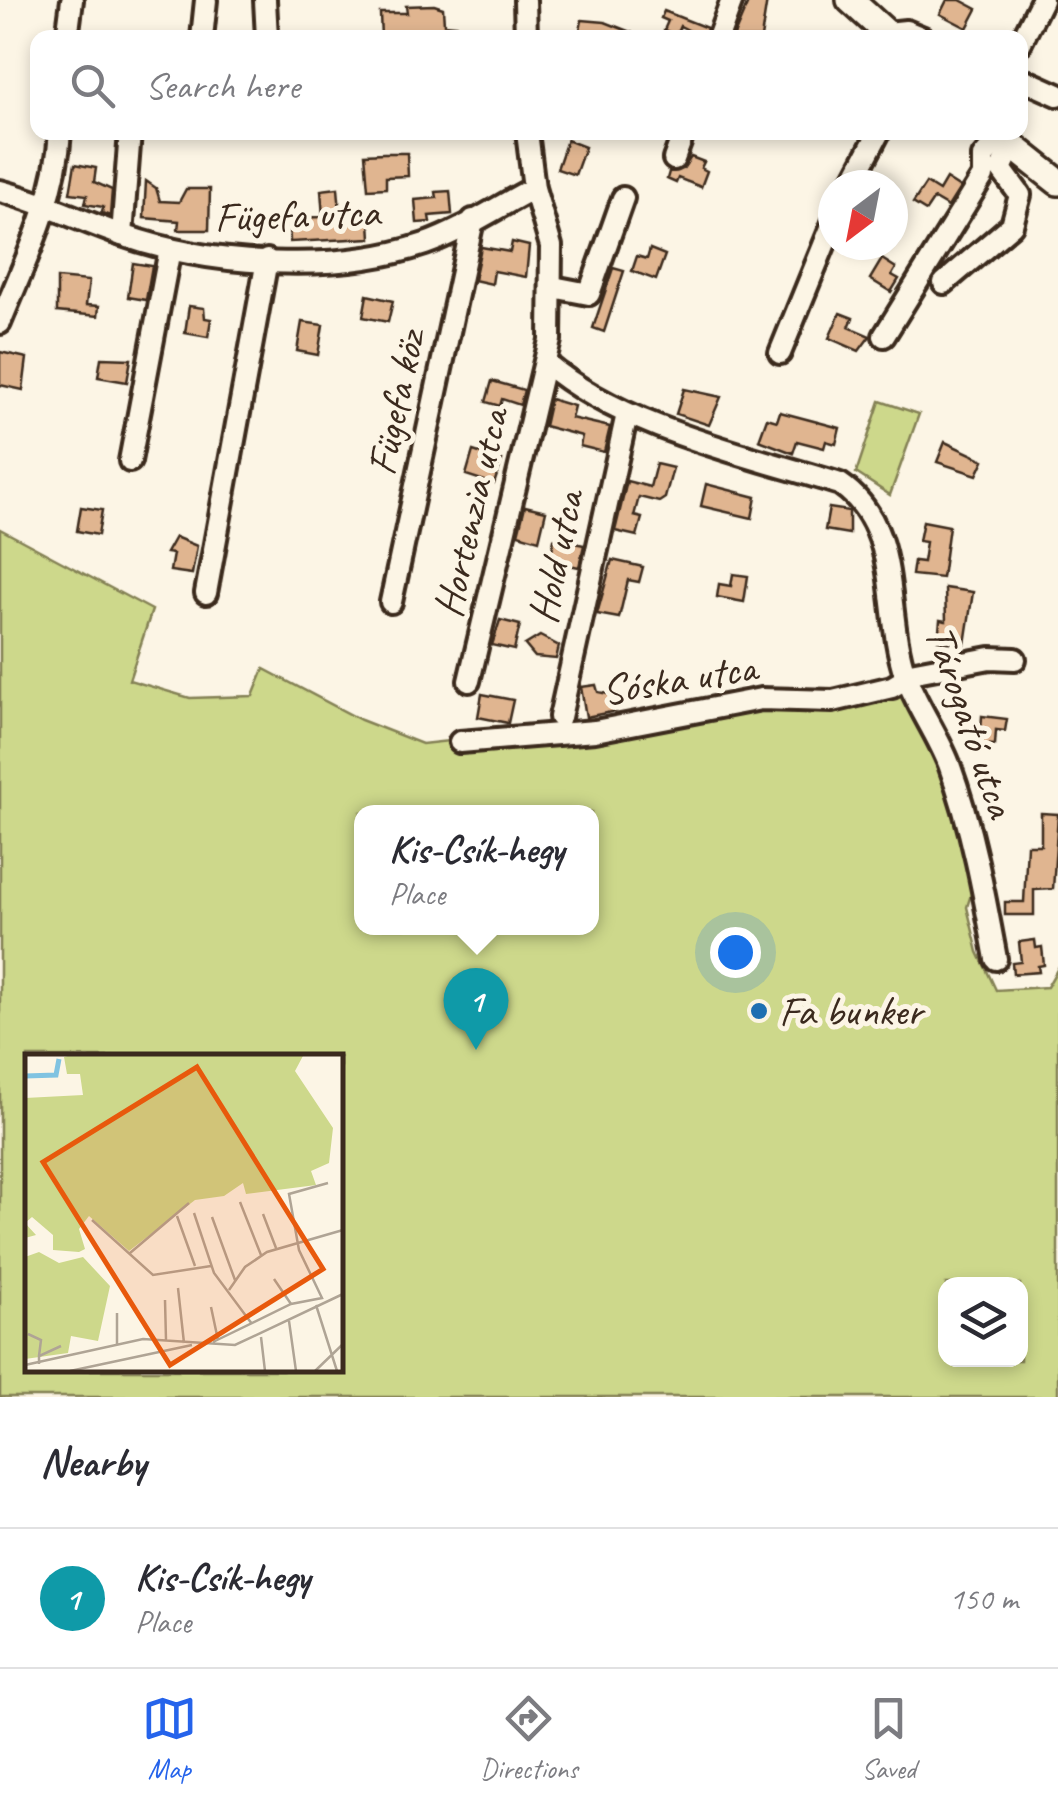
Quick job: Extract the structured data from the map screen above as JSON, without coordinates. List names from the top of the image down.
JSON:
{
  "streets": {
    "street": [
      "Fügefa utca",
      "Fügefa köz",
      "Hortenzia utca",
      "Hold utca",
      "Sóska utca",
      "Tárogató utca"
    ]
  },
  "crossings": [
    ["Fügefa utca", "Fügefa köz"],
    ["Fügefa utca", "Hortenzia utca"],
    ["Hortenzia utca", "Tárogató utca"],
    ["Hold utca", "Tárogató utca"],
    ["Sóska utca", "Tárogató utca"]
  ],
  "places": ["Fa bunker"],
  "north": "bottom left",
  "page": {
    "search": "Search here",
    "popup": ["Kis-Csík-hegy", "Place"],
    "pins": "1",
    "heading": "Nearby",
    "list": [
      {
        "mark": "1",
        "name": "Kis-Csík-hegy",
        "note": "Place",
        "value": "150 m"
      }
    ],
    "nav": ["Map", "Directions", "Saved"]
  }
}
